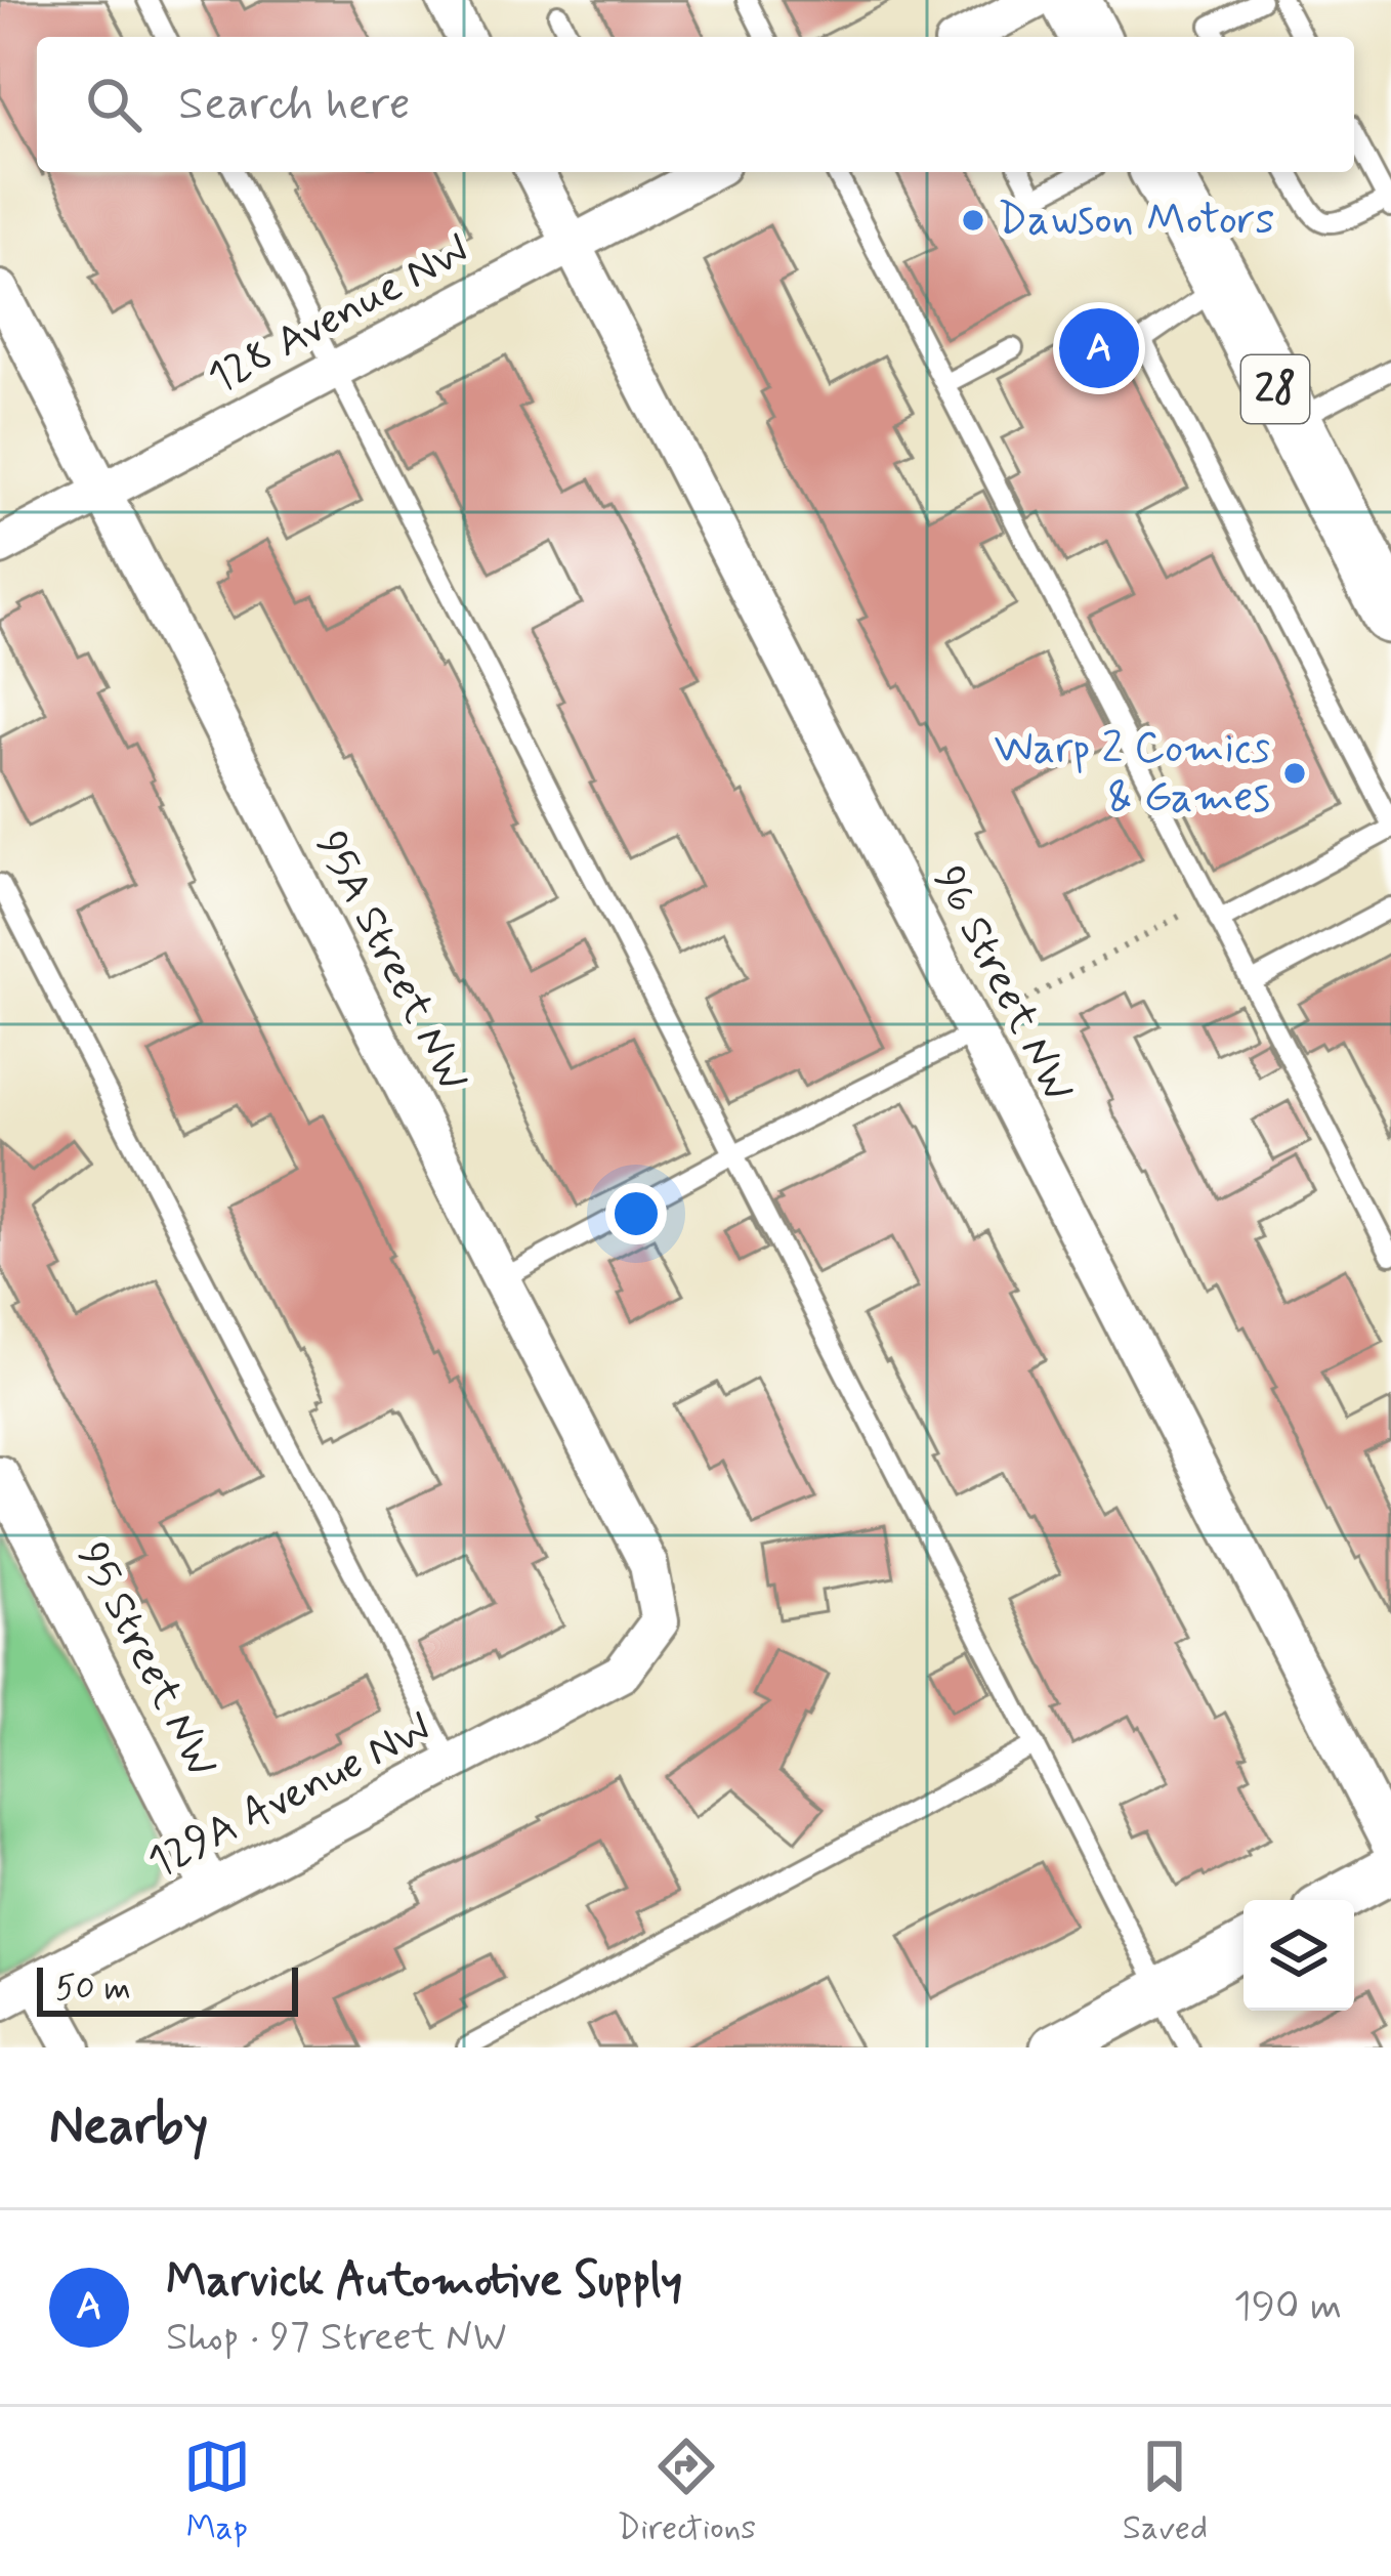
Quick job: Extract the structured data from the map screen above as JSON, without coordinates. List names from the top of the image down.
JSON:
{
  "streets": {
    "main road": ["28"],
    "street": [
      "128 Avenue NW",
      "95A Street NW",
      "96 Street NW",
      "95 Street NW",
      "129A Avenue NW"
    ]
  },
  "crossings": [
    ["128 Avenue NW", "95A Street NW"],
    ["128 Avenue NW", "96 Street NW"],
    ["95A Street NW", "129A Avenue NW"],
    ["95 Street NW", "129A Avenue NW"]
  ],
  "places": ["Dawson Motors", "Warp 2 Comics & Games"],
  "scale_bar": "50 m",
  "page": {
    "search": "Search here",
    "pins": "A",
    "scale": "50 m",
    "heading": "Nearby",
    "list": [
      {
        "mark": "A",
        "name": "Marvick Automotive Supply",
        "note": "Shop · 97 Street NW",
        "value": "190 m"
      }
    ],
    "nav": ["Map", "Directions", "Saved"]
  }
}
